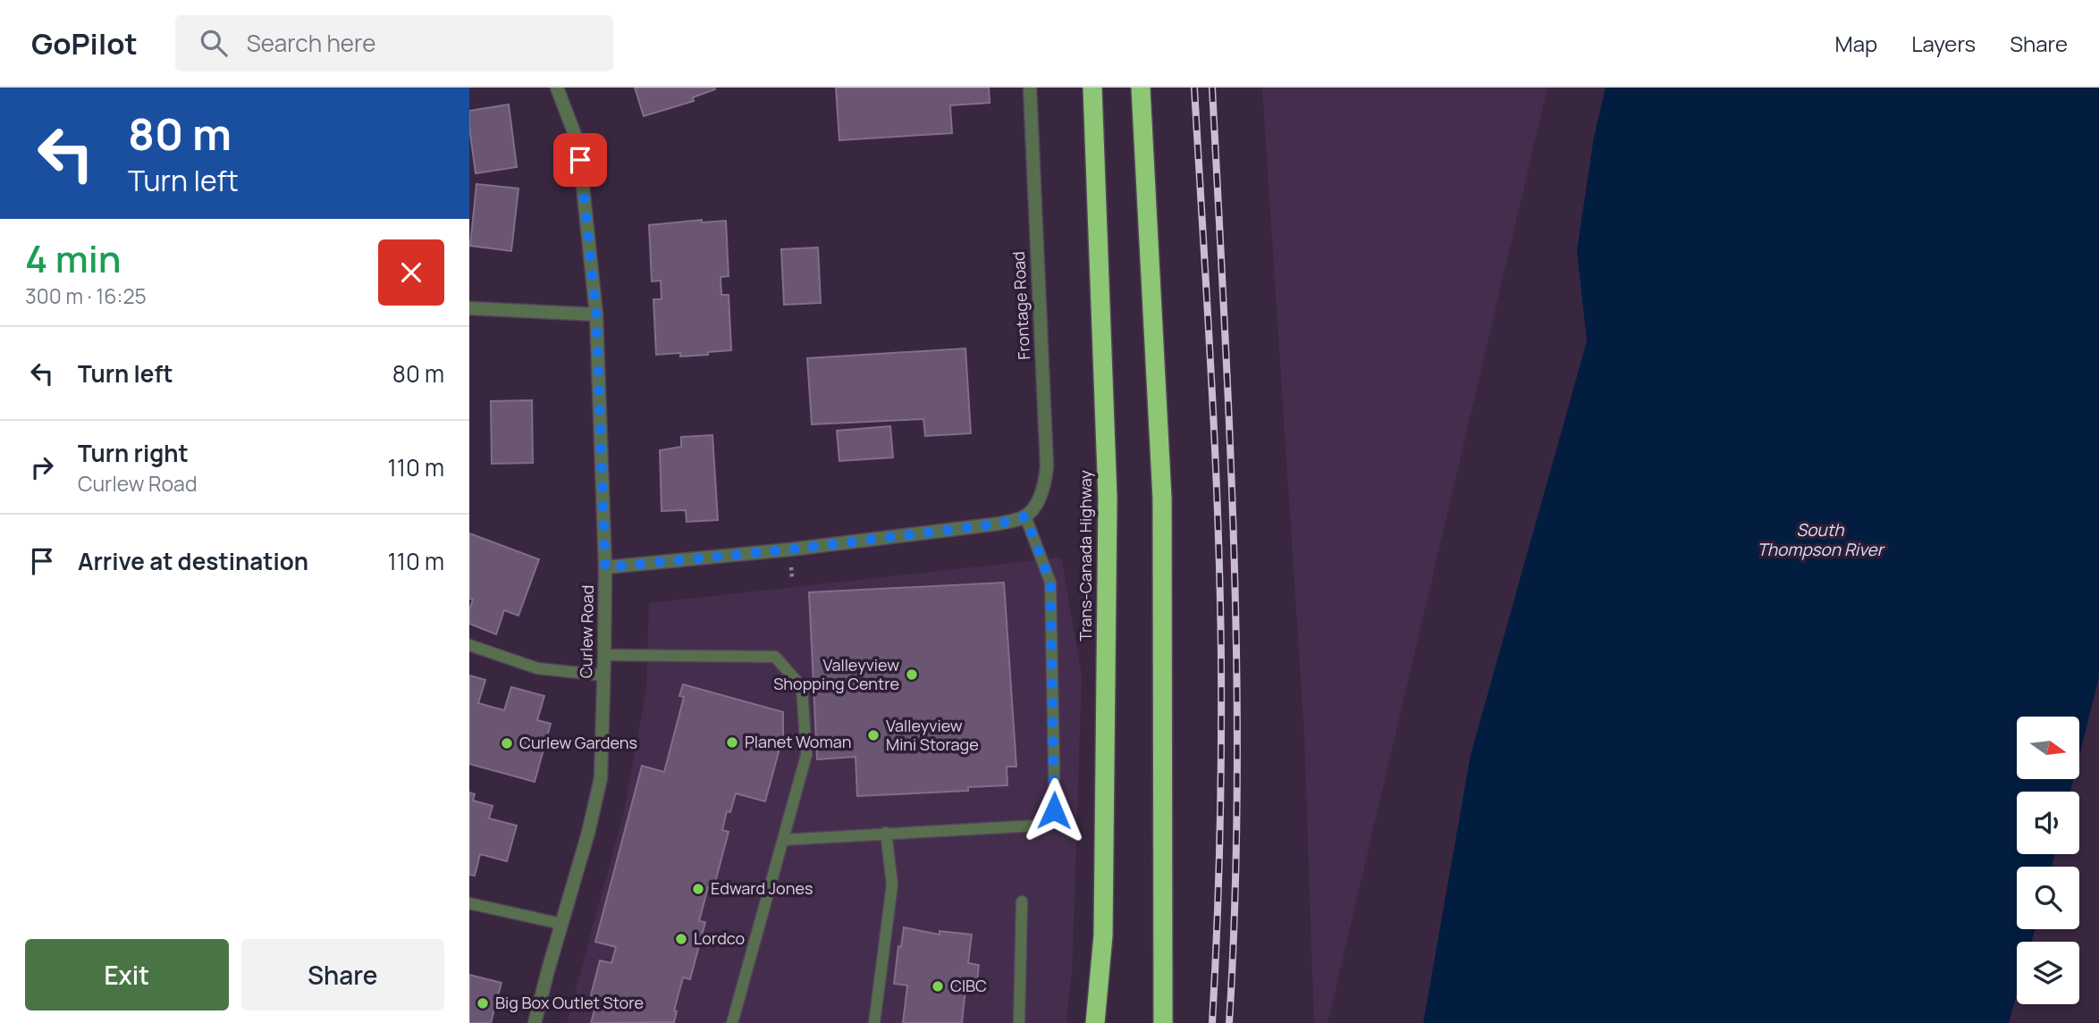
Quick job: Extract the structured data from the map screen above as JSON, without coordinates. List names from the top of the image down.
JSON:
{
  "streets": {
    "highway": ["Trans-Canada Highway"],
    "street": ["Frontage Road", "Curlew Road"]
  },
  "water": ["South Thompson River"],
  "places": [
    "Valleyview Shopping Centre",
    "Valleyview Mini Storage",
    "Planet Woman",
    "Curlew Gardens",
    "Edward Jones",
    "Lordco",
    "CIBC",
    "Big Box Outlet Store"
  ],
  "north": "right",
  "page": {
    "header": "GoPilot",
    "search": "Search here",
    "nav": ["Map", "Layers", "Share"],
    "turn": ["80 m", "Turn left"],
    "heading": ["4 min", "300 m · 16:25"],
    "list": [
      {
        "name": "Turn left",
        "value": "80 m"
      },
      {
        "name": "Turn right",
        "note": "Curlew Road",
        "value": "110 m"
      },
      {
        "name": "Arrive at destination",
        "value": "110 m"
      }
    ],
    "buttons": ["Exit", "Share"]
  }
}
